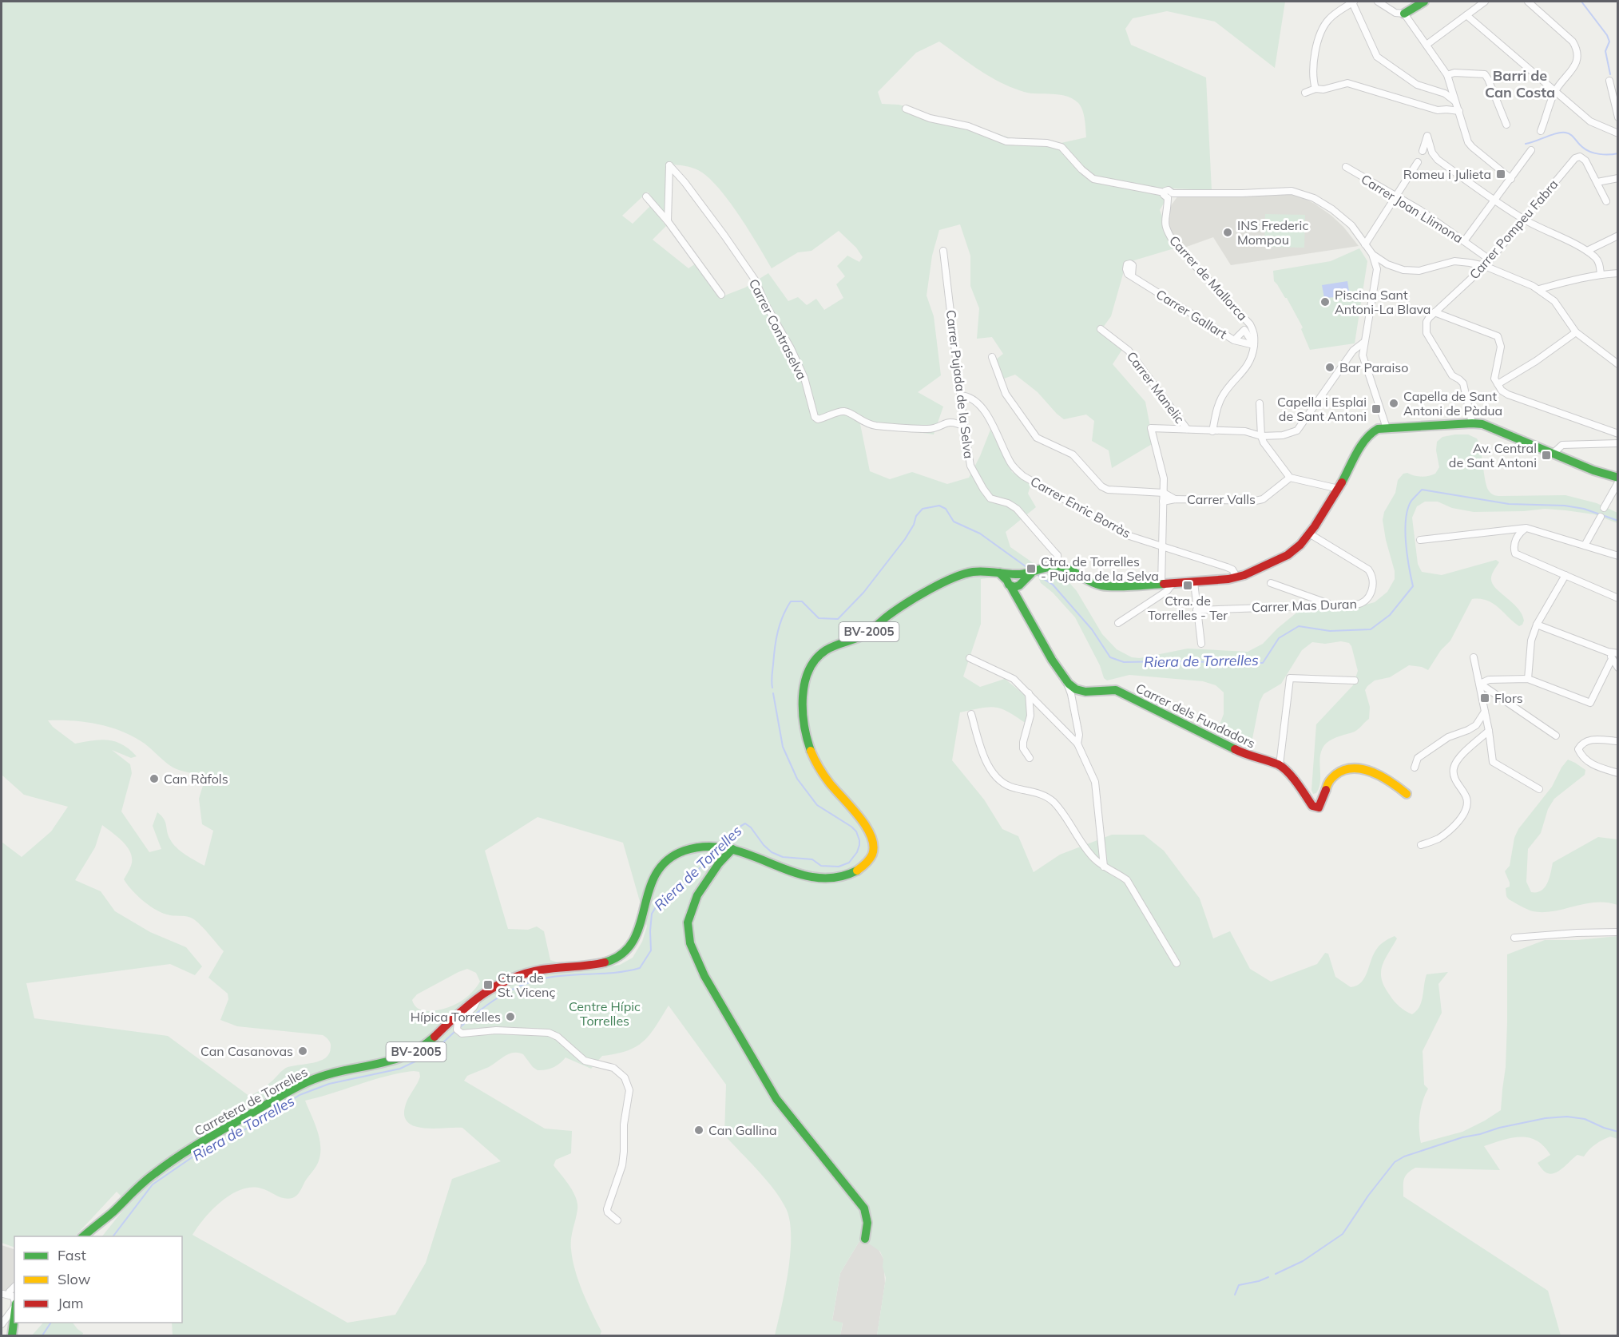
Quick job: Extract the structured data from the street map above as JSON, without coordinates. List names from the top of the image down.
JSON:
{
  "streets": {
    "main road": ["BV-2005", "Carrer dels Fundadors", "Carretera de Torrelles"],
    "street": [
      "Carrer Joan Llimona",
      "Carrer Pompeu Fabra",
      "Carrer de Mallorca",
      "Carrer Gallart",
      "Carrer Contraselva",
      "Carrer Pujada de la Selva",
      "Carrer Manelic",
      "Carrer Valls",
      "Carrer Enric Borràs",
      "Carrer Mas Duran"
    ]
  },
  "crossings": [
    ["Carrer Joan Llimona", "Carrer Pompeu Fabra"],
    ["Carrer de Mallorca", "Carrer Gallart"],
    ["Carrer Contraselva", "Carrer Pujada de la Selva"],
    ["Carrer Pujada de la Selva", "Carrer Enric Borràs"],
    ["Carrer Pujada de la Selva", "BV-2005"],
    ["BV-2005", "Carretera de Torrelles"]
  ],
  "districts": ["Barri de Can Costa"],
  "water": ["Riera de Torrelles"],
  "parks": ["Centre Hípic Torrelles"],
  "places": {
    "transit": [
      "Romeu i Julieta",
      "Capella i Esplai de Sant Antoni",
      "Av. Central de Sant Antoni",
      "Ctra. de Torrelles - Pujada de la Selva",
      "Ctra. de Torrelles - Ter",
      "Flors",
      "Ctra. de St. Vicenç"
    ],
    "other": [
      "INS Frederic Mompou",
      "Piscina Sant Antoni-La Blava",
      "Bar Paraiso",
      "Capella de Sant Antoni de Pàdua",
      "Can Ràfols",
      "Hípica Torrelles",
      "Can Casanovas",
      "Can Gallina"
    ]
  },
  "legend": ["Fast", "Slow", "Jam"]
}
